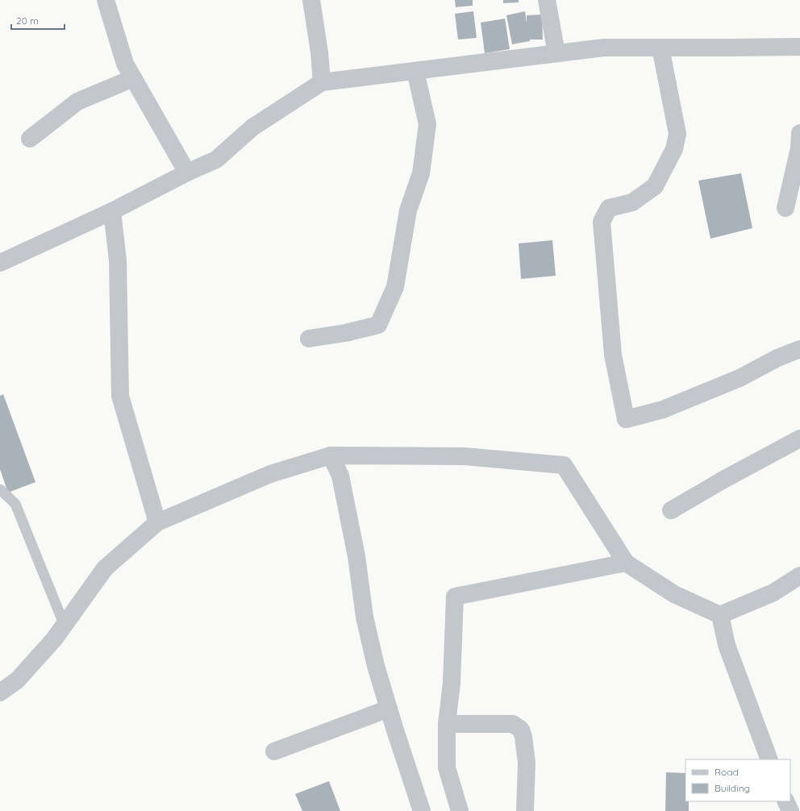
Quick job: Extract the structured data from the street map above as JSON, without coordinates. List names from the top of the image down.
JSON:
{
  "legend": ["Road", "Building"],
  "scale_bar": "20 m"
}
